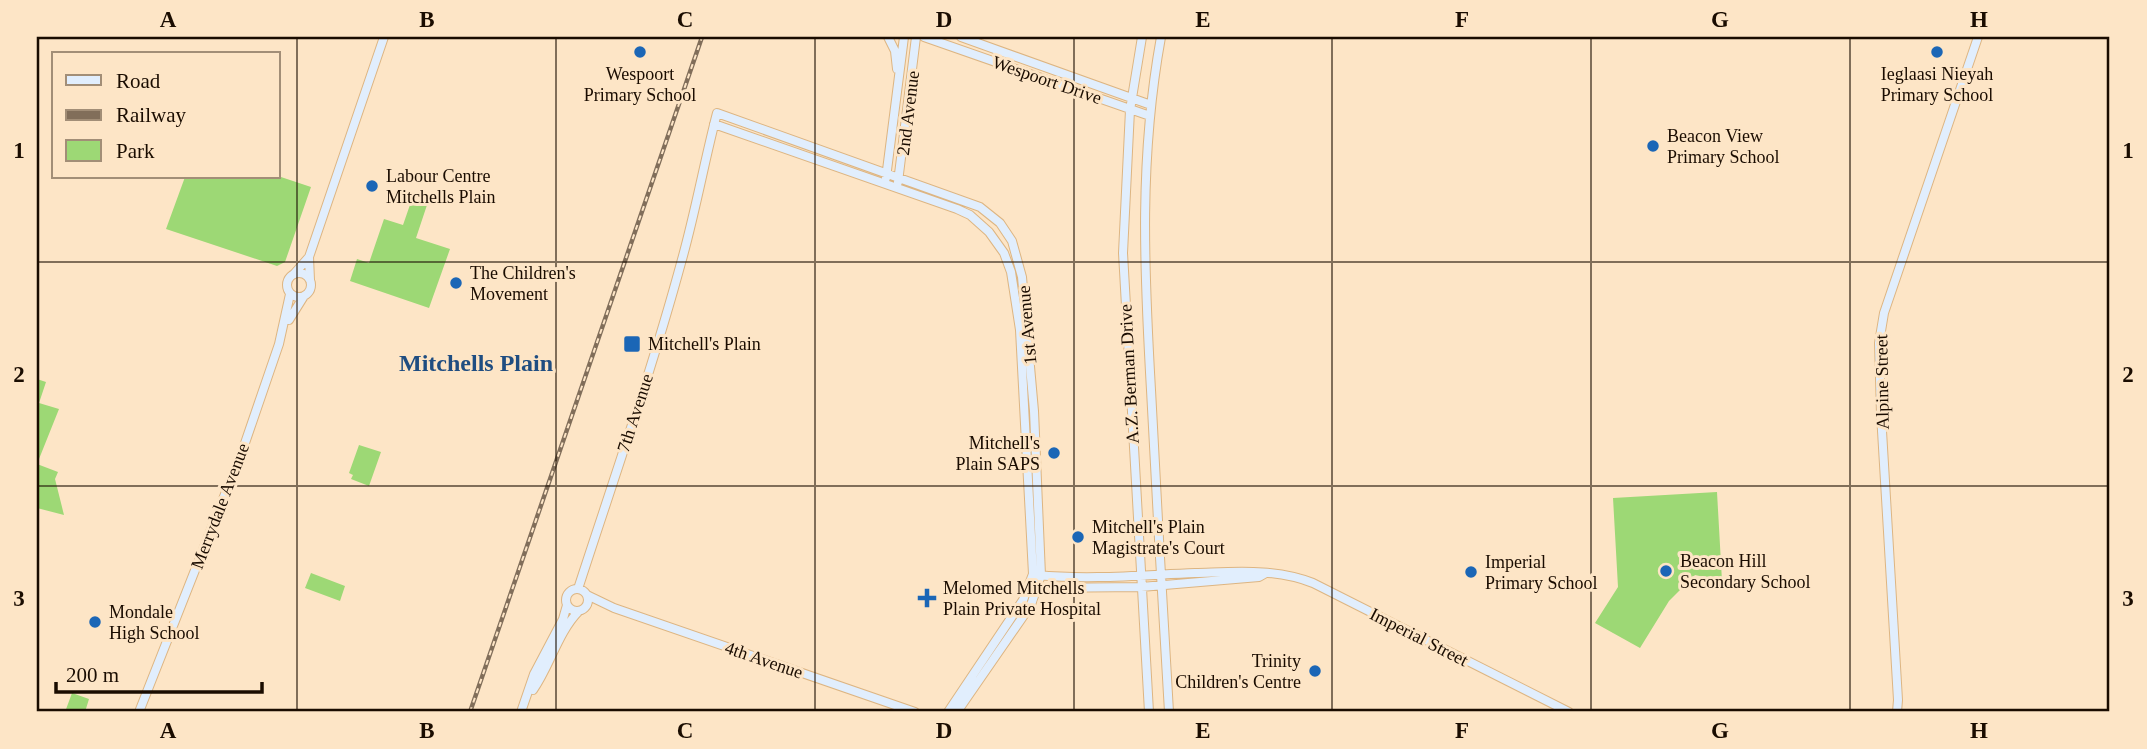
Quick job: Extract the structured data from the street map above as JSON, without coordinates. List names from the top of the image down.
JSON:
{
  "streets": {
    "street": [
      "Wespoort Drive",
      "2nd Avenue",
      "1st Avenue",
      "A.Z. Berman Drive",
      "Alpine Street",
      "7th Avenue",
      "Merrydale Avenue",
      "Imperial Street",
      "4th Avenue"
    ]
  },
  "crossings": [
    ["Wespoort Drive", "A.Z. Berman Drive"],
    ["2nd Avenue", "1st Avenue"],
    ["1st Avenue", "7th Avenue"],
    ["1st Avenue", "Imperial Street"],
    ["A.Z. Berman Drive", "Imperial Street"],
    ["7th Avenue", "4th Avenue"]
  ],
  "districts": ["Mitchells Plain"],
  "places": {
    "other": [
      "Wespoort Primary School",
      "Ieglaasi Nieyah Primary School",
      "Beacon View Primary School",
      "Labour Centre Mitchells Plain",
      "The Children's Movement",
      "Mitchell's Plain SAPS",
      "Mitchell's Plain Magistrate's Court",
      "Beacon Hill Secondary School",
      "Imperial Primary School",
      "Mondale High School",
      "Trinity Children's Centre"
    ],
    "transit": ["Mitchell's Plain"],
    "health": ["Melomed Mitchells Plain Private Hospital"]
  },
  "legend": ["Road", "Railway", "Park"],
  "scale_bar": "200 m",
  "grid": {
    "columns": [
      "A",
      "B",
      "C",
      "D",
      "E",
      "F",
      "G",
      "H"
    ],
    "rows": ["1", "2", "3"]
  }
}
